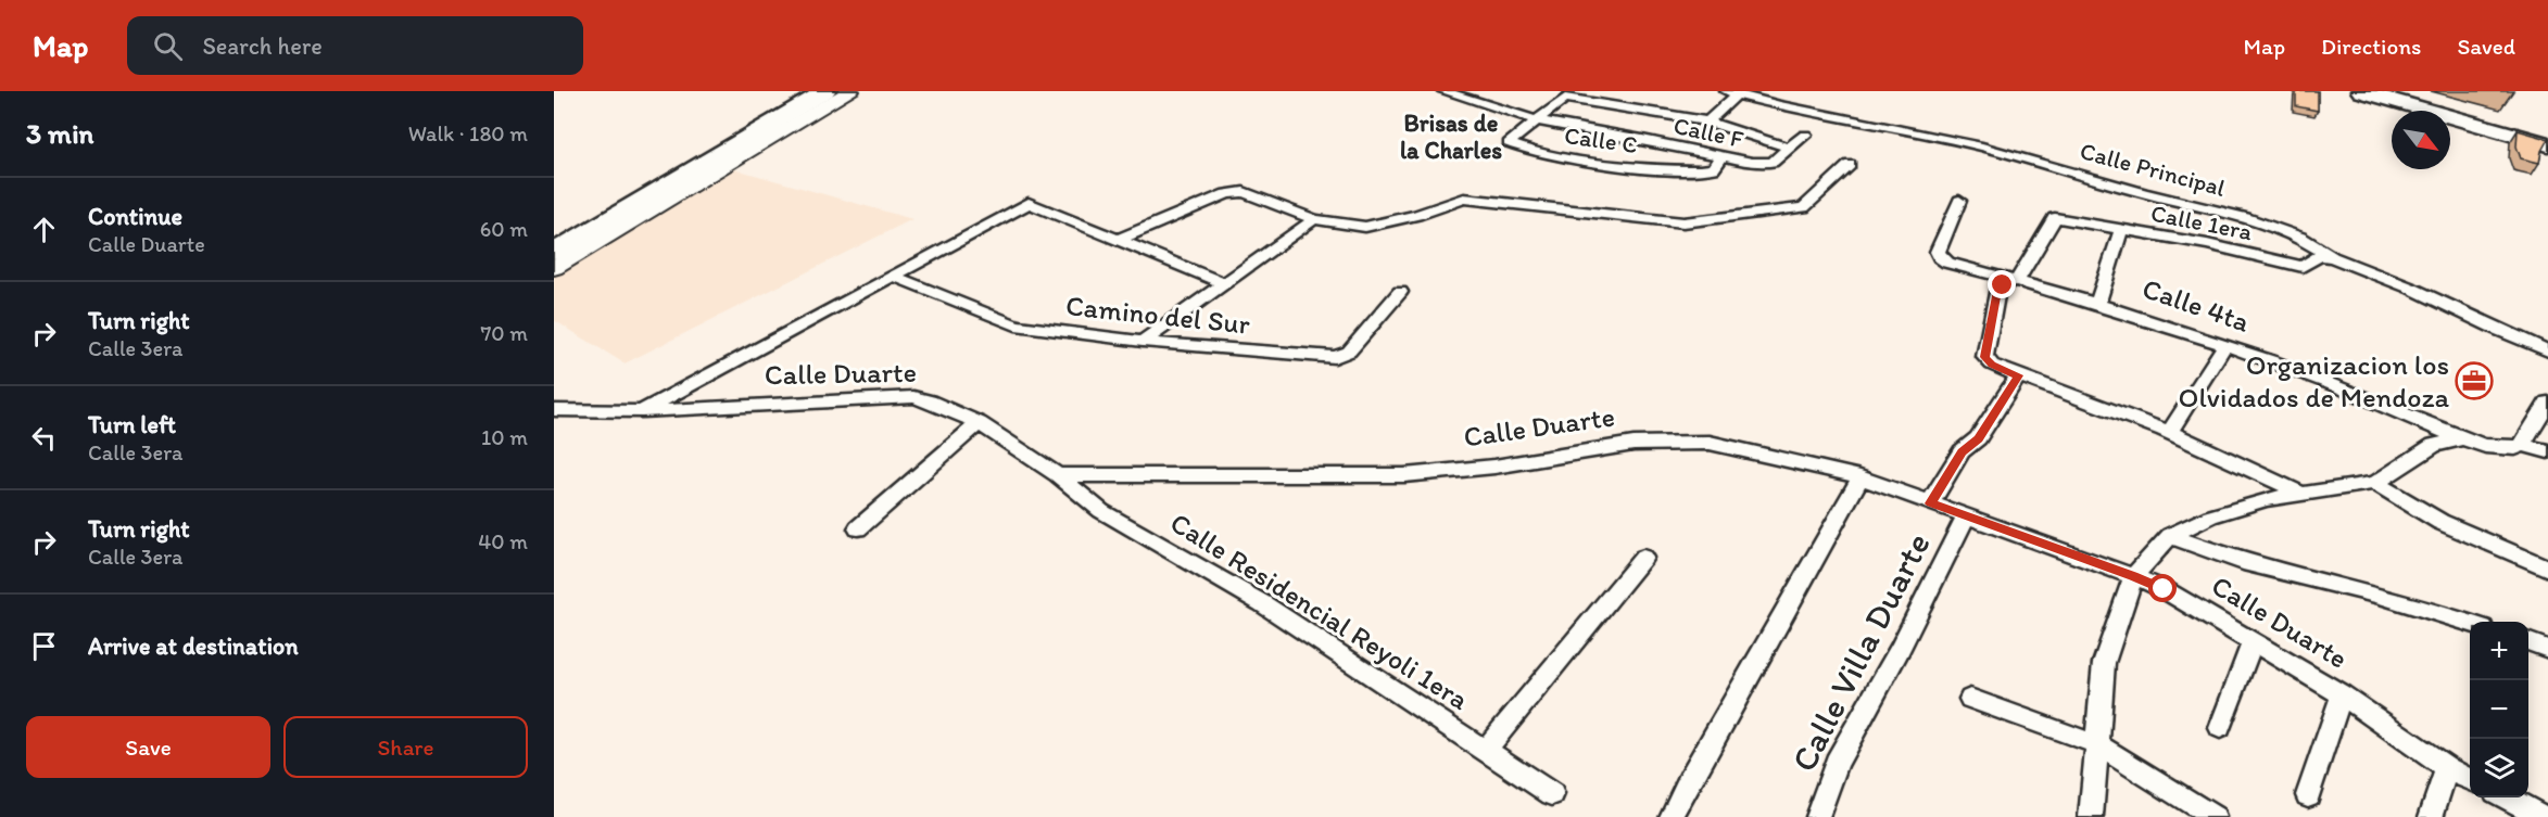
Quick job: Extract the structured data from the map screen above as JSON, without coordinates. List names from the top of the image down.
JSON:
{
  "streets": {
    "street": [
      "Calle F",
      "Calle C",
      "Calle Principal",
      "Calle 1era",
      "Calle 4ta",
      "Camino del Sur",
      "Calle Duarte",
      "Calle Residencial Reyoli 1era",
      "Calle Villa Duarte"
    ]
  },
  "crossings": [
    ["Calle F", "Calle C"],
    ["Calle 1era", "Calle 4ta"],
    ["Calle Duarte", "Calle Residencial Reyoli 1era"],
    ["Calle Duarte", "Calle Villa Duarte"]
  ],
  "districts": ["Brisas de la Charles"],
  "places": {
    "office": ["Organizacion los Olvidados de Mendoza"]
  },
  "north": "bottom right",
  "page": {
    "header": "Map",
    "search": "Search here",
    "nav": ["Map", "Directions", "Saved"],
    "heading": ["3 min", "Walk · 180 m"],
    "list": [
      ["Continue", "Calle Duarte", "60 m"],
      ["Turn right", "Calle 3era", "70 m"],
      ["Turn left", "Calle 3era", "10 m"],
      ["Turn right", "Calle 3era", "40 m"],
      "Arrive at destination"
    ],
    "map_buttons": ["+", "−"],
    "buttons": ["Save", "Share"]
  }
}
